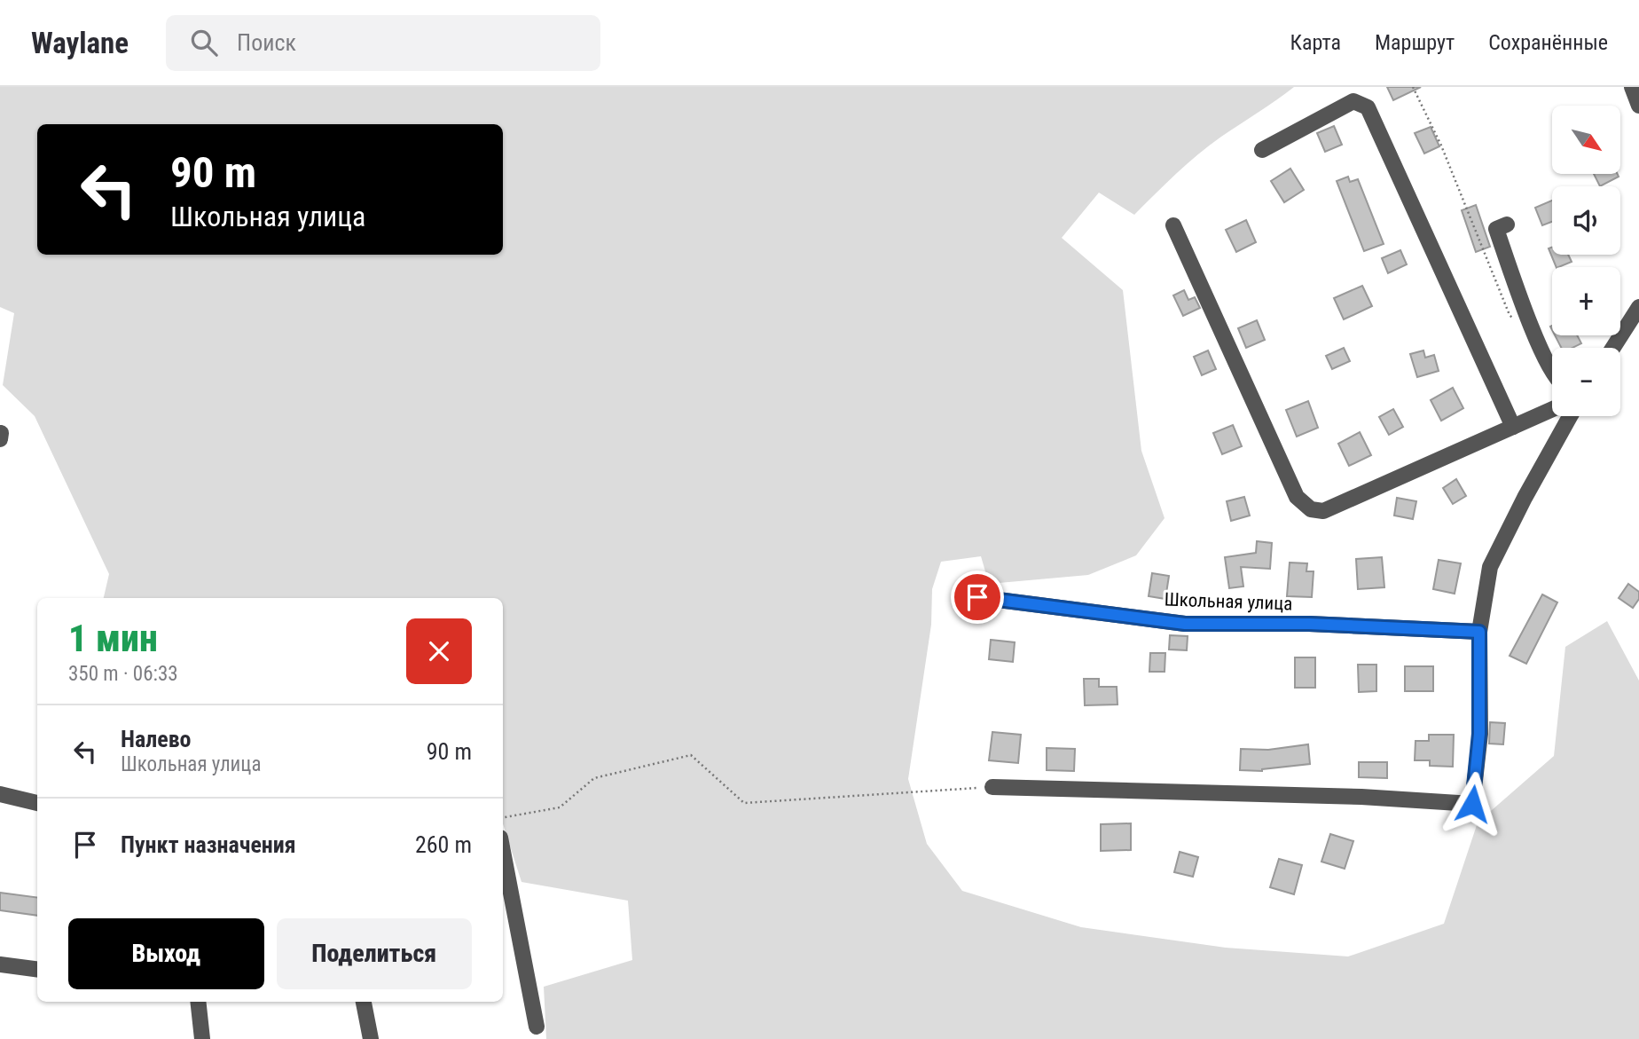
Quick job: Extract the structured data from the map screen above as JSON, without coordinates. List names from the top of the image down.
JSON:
{
  "streets": {
    "street": ["Школьная улица"]
  },
  "north": "bottom right",
  "page": {
    "header": "Waylane",
    "search": "Поиск",
    "nav": ["Карта", "Маршрут", "Сохранённые"],
    "map_buttons": ["+", "−"],
    "turn": ["90 m", "Школьная улица"],
    "heading": ["1 мин", "350 m · 06:33"],
    "list": [
      {
        "name": "Налево",
        "note": "Школьная улица",
        "value": "90 m"
      },
      {
        "name": "Пункт назначения",
        "value": "260 m"
      }
    ],
    "buttons": ["Выход", "Поделиться"]
  }
}
